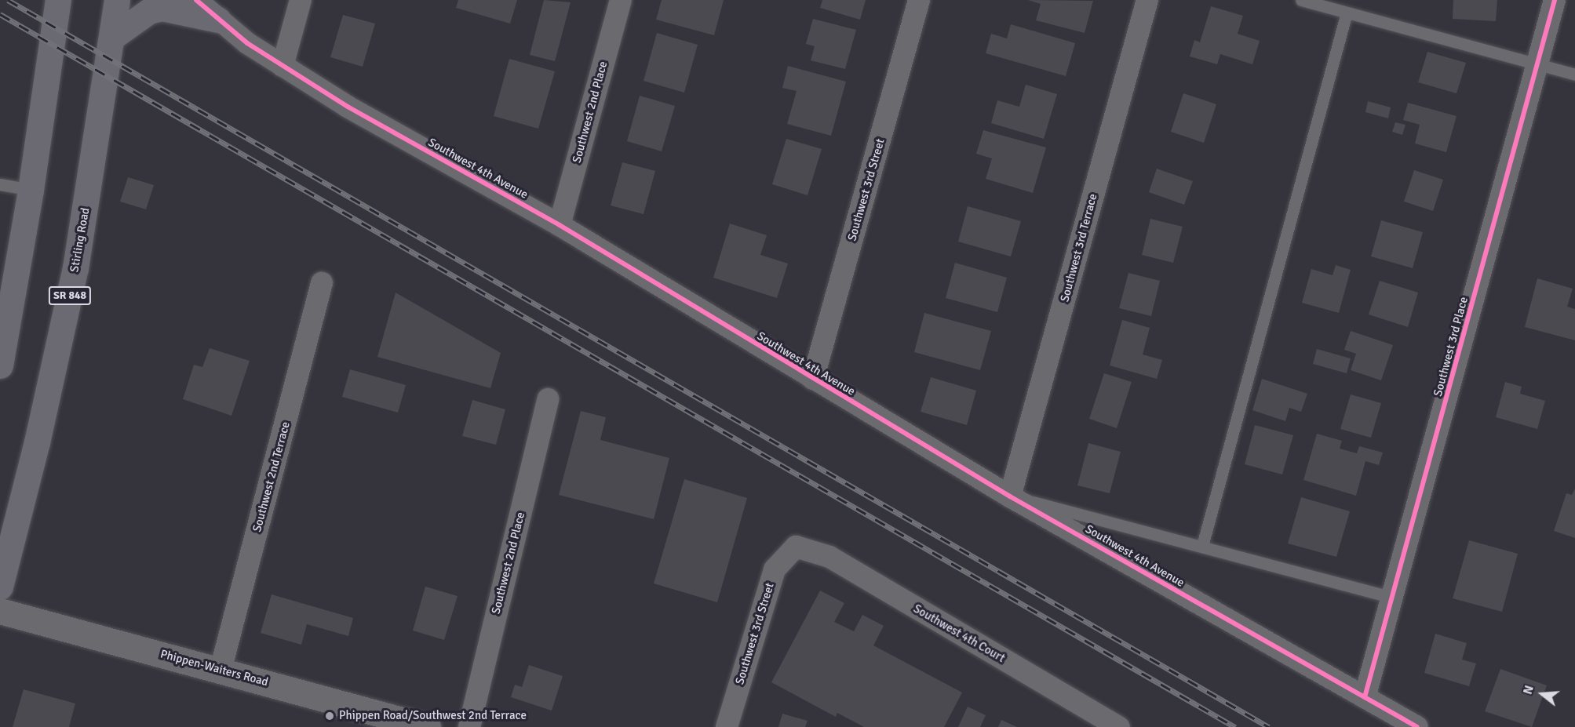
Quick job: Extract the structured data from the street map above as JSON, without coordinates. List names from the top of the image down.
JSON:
{
  "streets": {
    "main road": ["Stirling Road", "SR 848"],
    "street": [
      "Southwest 2nd Place",
      "Southwest 4th Avenue",
      "Southwest 3rd Street",
      "Southwest 3rd Terrace",
      "Southwest 3rd Place",
      "Southwest 2nd Terrace",
      "Southwest 4th Court",
      "Phippen-Waiters Road"
    ]
  },
  "crossings": [
    ["Southwest 2nd Place", "Southwest 4th Avenue"],
    ["Southwest 4th Avenue", "Southwest 3rd Street"],
    ["Southwest 4th Avenue", "Southwest 3rd Terrace"],
    ["Southwest 4th Avenue", "Southwest 3rd Place"],
    ["Southwest 3rd Street", "Southwest 4th Court"],
    ["Southwest 2nd Terrace", "Phippen-Waiters Road"]
  ],
  "places": ["Phippen Road/Southwest 2nd Terrace"],
  "north": "left"
}
